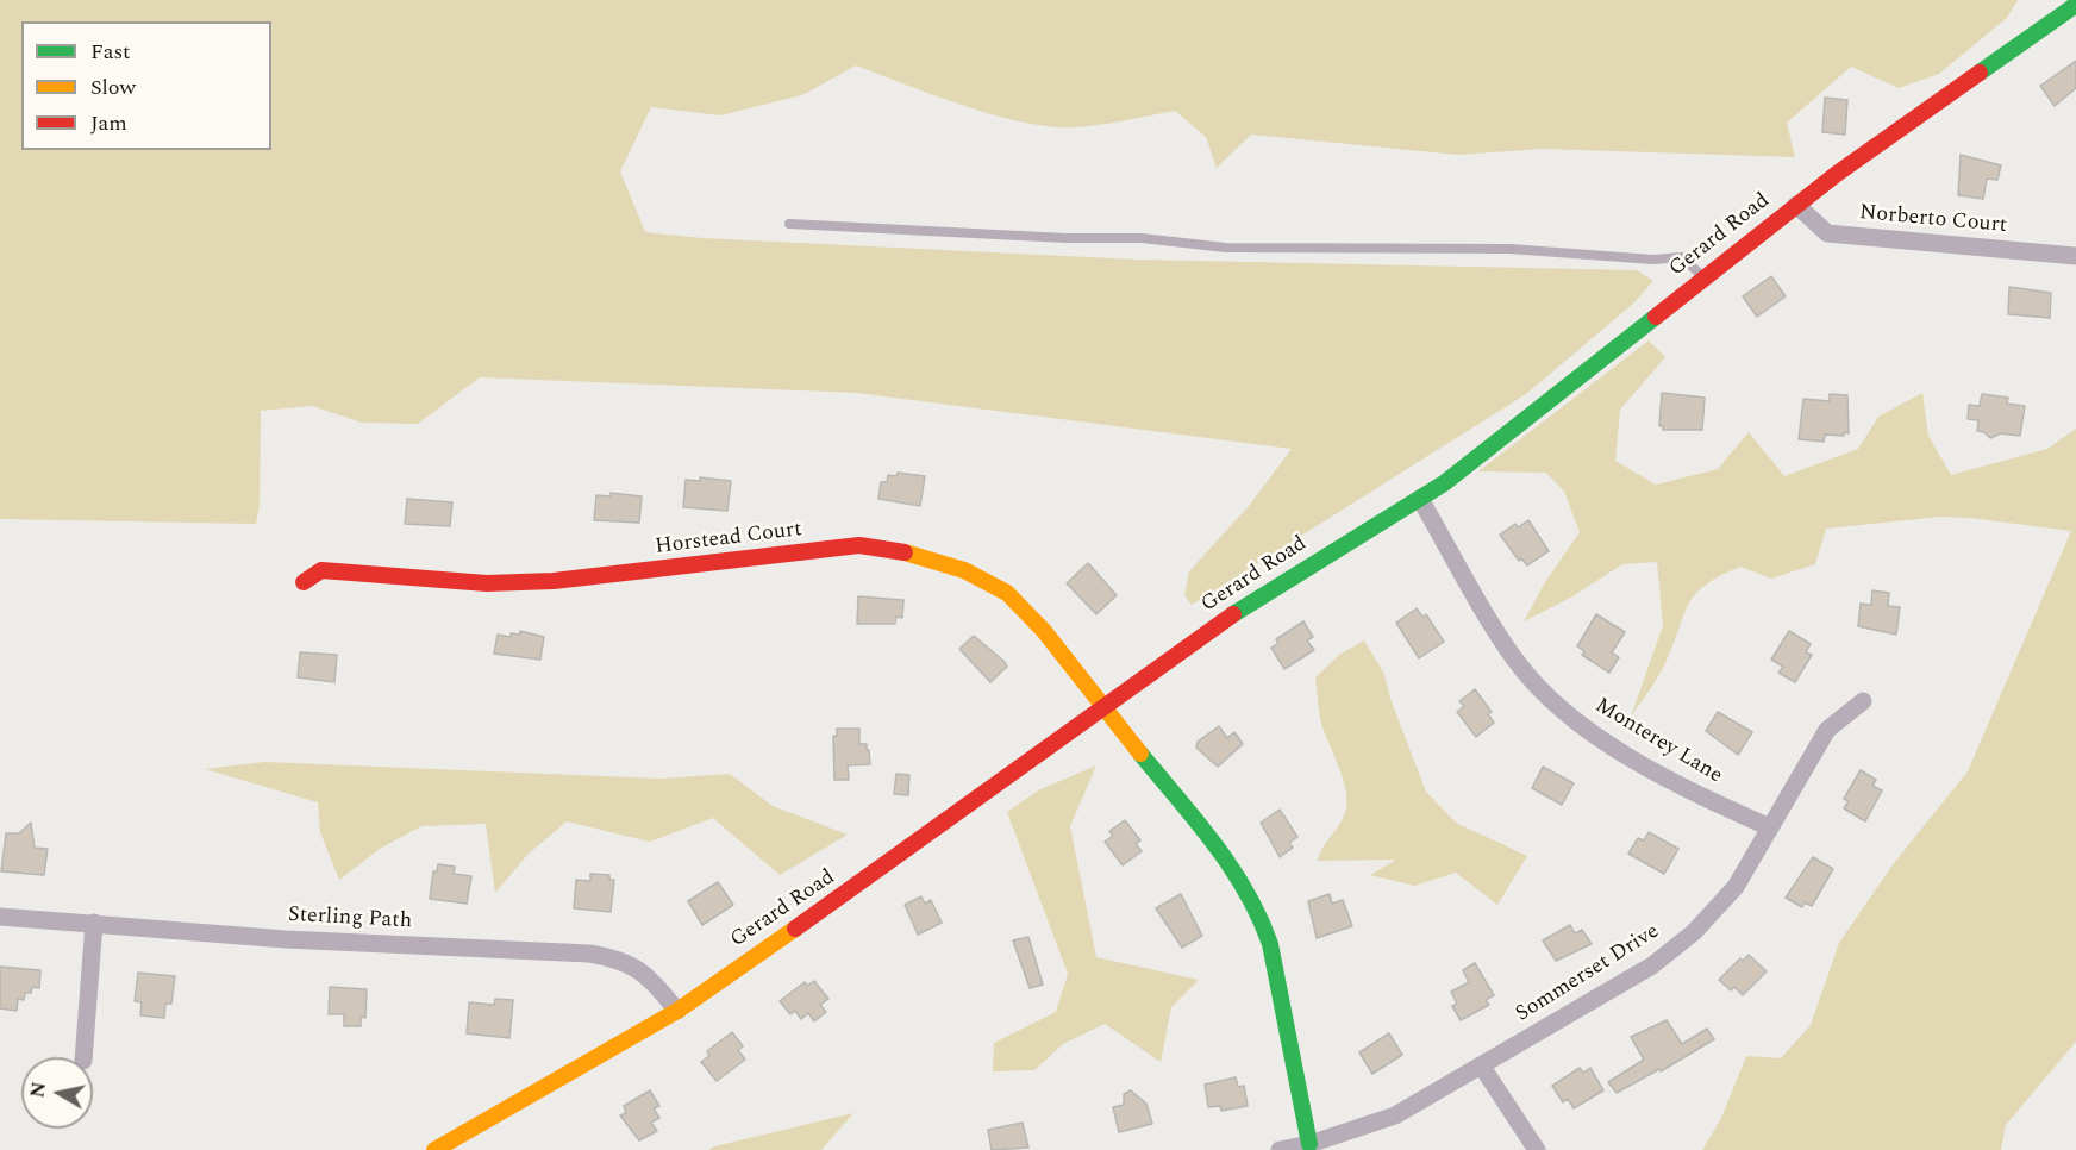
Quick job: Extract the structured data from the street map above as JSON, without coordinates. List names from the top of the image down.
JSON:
{
  "streets": {
    "street": [
      "Norberto Court",
      "Gerard Road",
      "Horstead Court",
      "Monterey Lane",
      "Sterling Path",
      "Sommerset Drive"
    ]
  },
  "crossings": [
    ["Norberto Court", "Gerard Road"],
    ["Gerard Road", "Horstead Court"],
    ["Gerard Road", "Monterey Lane"],
    ["Gerard Road", "Sterling Path"],
    ["Horstead Court", "Sommerset Drive"],
    ["Monterey Lane", "Sommerset Drive"]
  ],
  "legend": ["Fast", "Slow", "Jam"],
  "north": "left"
}
